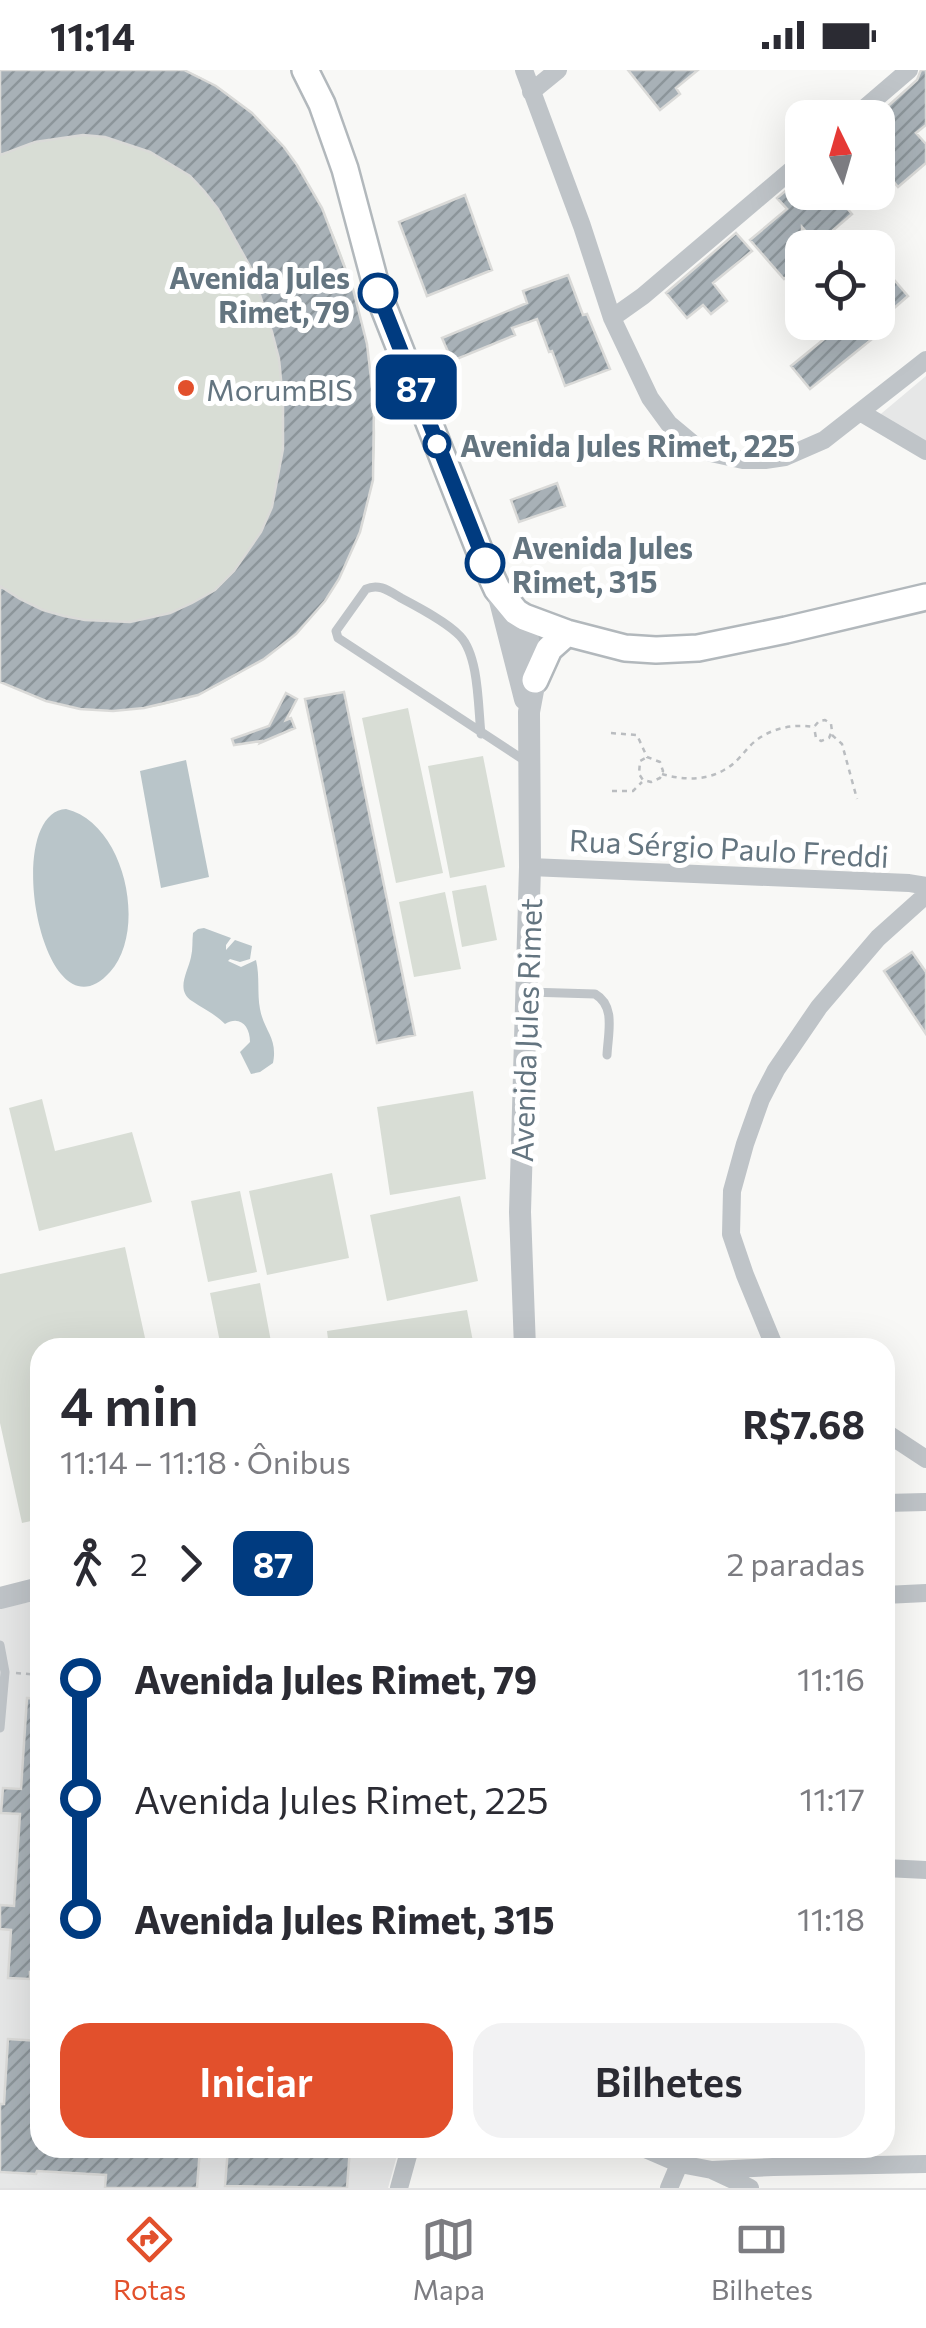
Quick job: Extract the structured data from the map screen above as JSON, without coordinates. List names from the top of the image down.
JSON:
{
  "streets": {
    "main road": ["Avenida Jules Rimet"],
    "street": ["Rua Sérgio Paulo Freddi"]
  },
  "crossings": [
    ["Rua Sérgio Paulo Freddi", "Avenida Jules Rimet"]
  ],
  "places": [
    "Avenida Jules Rimet, 79",
    "MorumBIS",
    "Avenida Jules Rimet, 225",
    "Avenida Jules Rimet, 315"
  ],
  "lines": ["bus line 87"],
  "north": "top",
  "page": {
    "status": "11:14",
    "on_map": "87",
    "heading": ["4 min", "11:14 – 11:18 · Ônibus", "R$7.68"],
    "legs": ["2", "87", "2 paradas"],
    "list": [
      {
        "name": "Avenida Jules Rimet, 79",
        "value": "11:16"
      },
      {
        "name": "Avenida Jules Rimet, 225",
        "value": "11:17"
      },
      {
        "name": "Avenida Jules Rimet, 315",
        "value": "11:18"
      }
    ],
    "buttons": ["Iniciar", "Bilhetes"],
    "tabs": ["Rotas", "Mapa", "Bilhetes"]
  }
}
